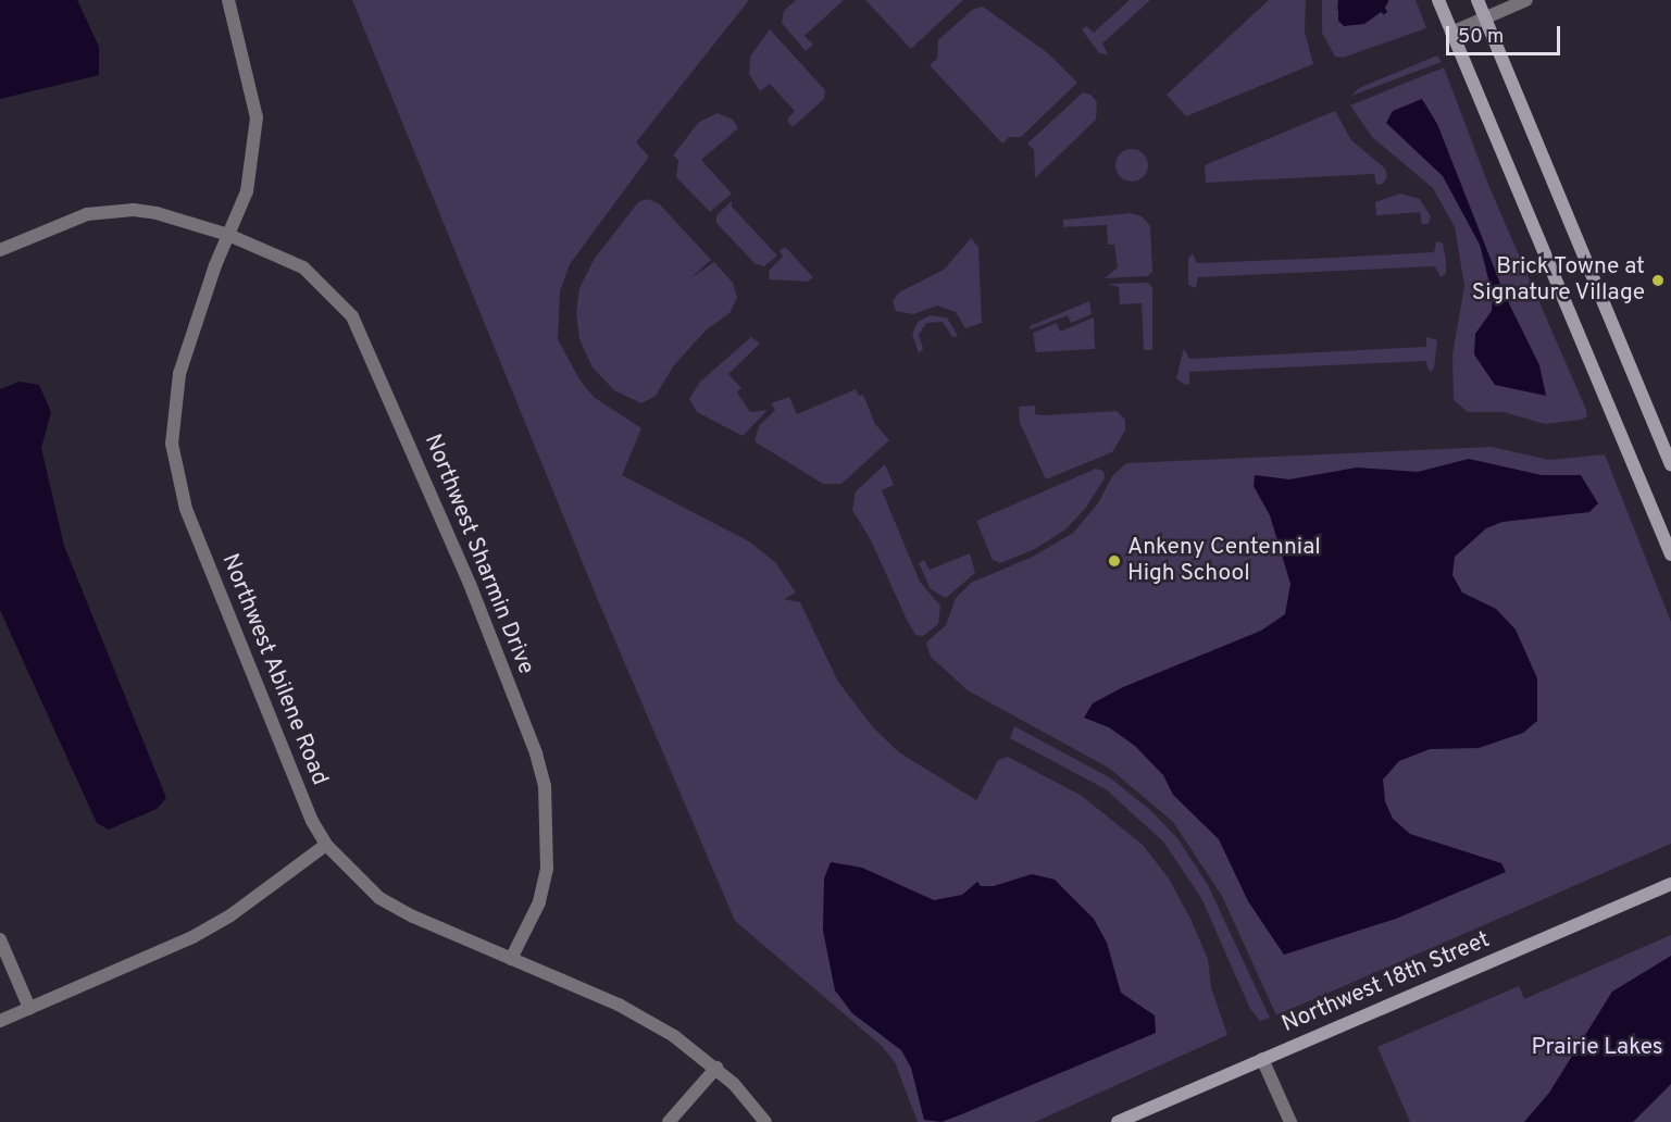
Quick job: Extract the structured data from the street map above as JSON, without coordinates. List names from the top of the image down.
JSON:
{
  "streets": {
    "main road": ["Northwest 18th Street"],
    "street": ["Northwest Sharmin Drive", "Northwest Abilene Road"]
  },
  "crossings": [
    ["Northwest Sharmin Drive", "Northwest Abilene Road"]
  ],
  "parks": ["Prairie Lakes"],
  "places": ["Brick Towne at Signature Village", "Ankeny Centennial High School"],
  "scale_bar": "50 m"
}
